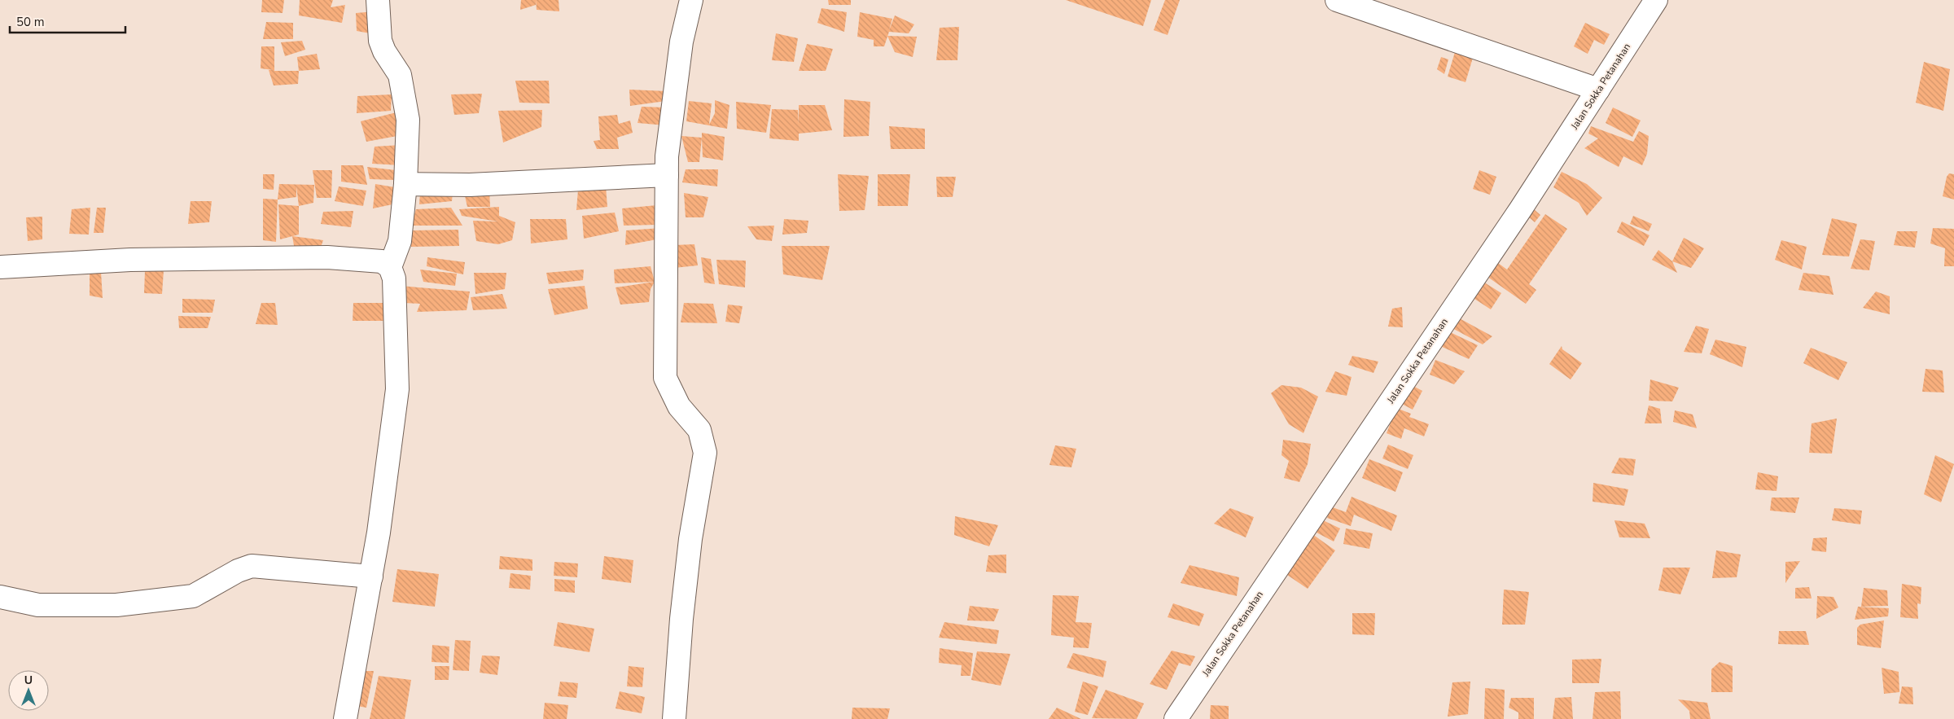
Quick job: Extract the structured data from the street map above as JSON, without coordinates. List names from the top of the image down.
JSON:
{
  "streets": {
    "street": ["Jalan Sokka Petanahan"]
  },
  "scale_bar": "50 m",
  "north": "top"
}
